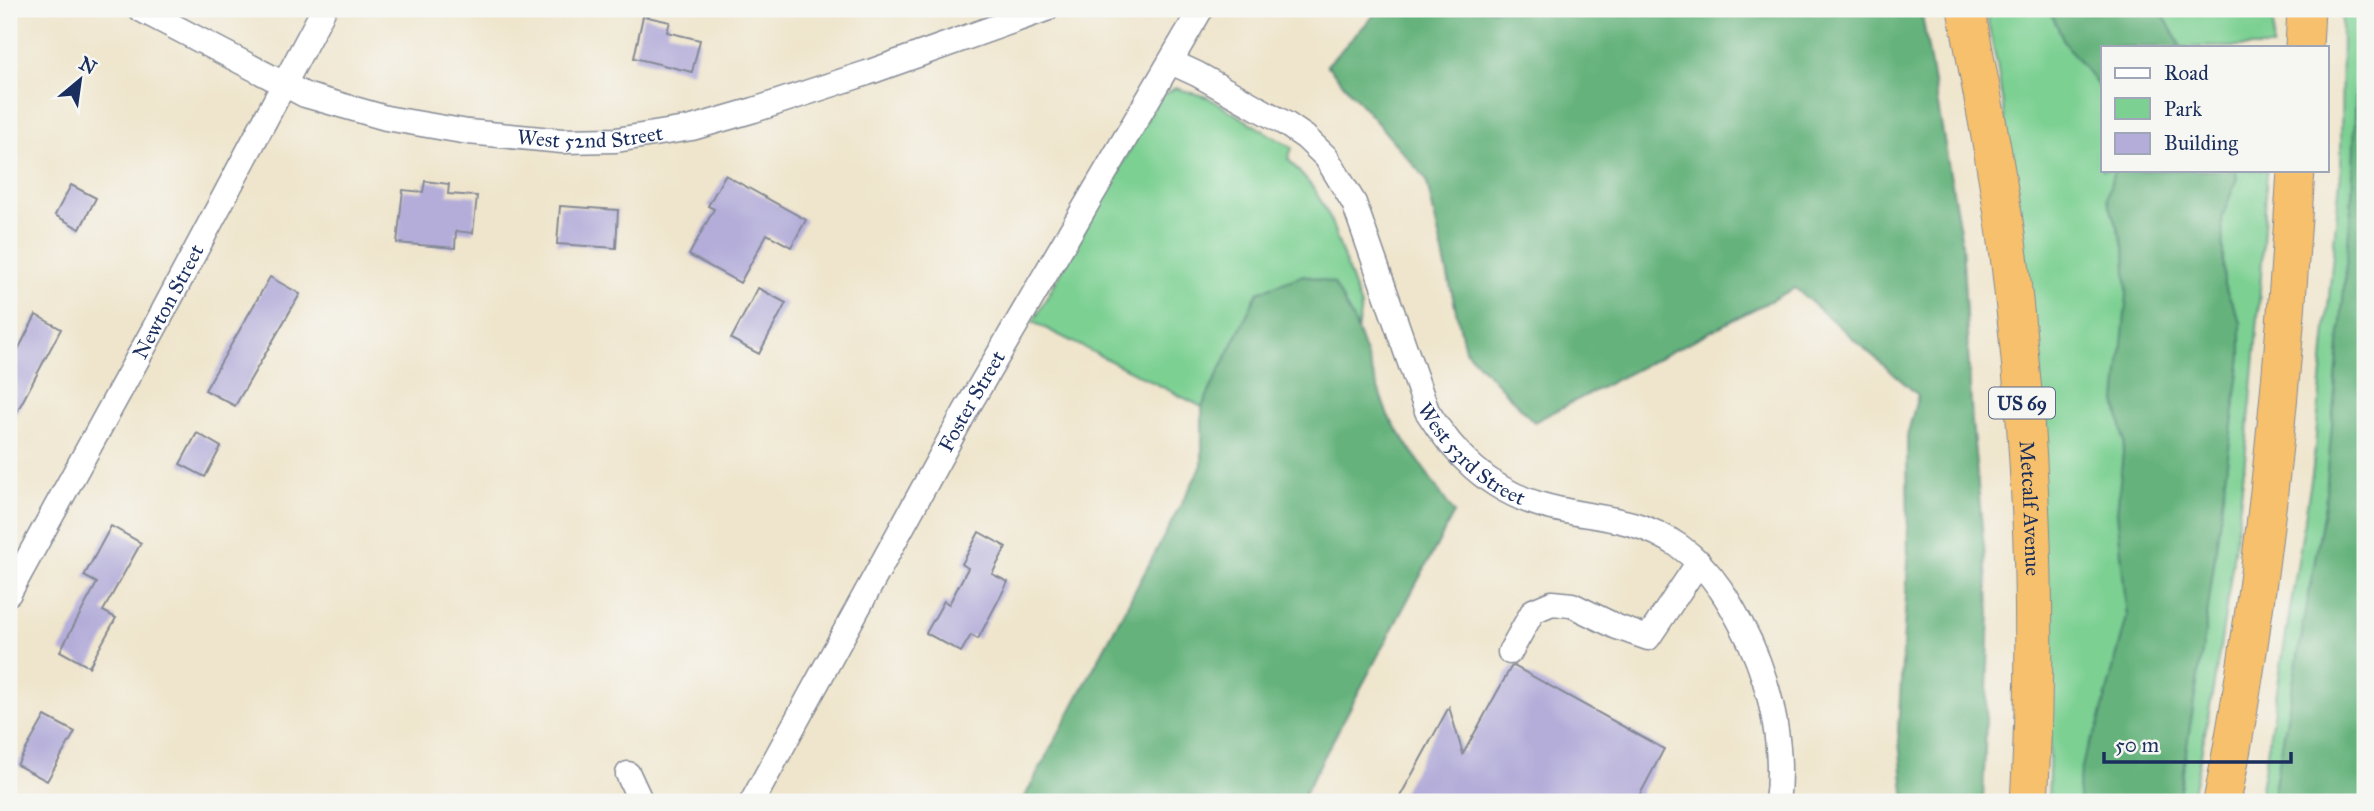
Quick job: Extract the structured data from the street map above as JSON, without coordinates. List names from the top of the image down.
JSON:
{
  "streets": {
    "highway": ["US 69", "Metcalf Avenue"],
    "street": [
      "West 52nd Street",
      "Newton Street",
      "Foster Street",
      "West 53rd Street"
    ]
  },
  "crossings": [
    ["West 52nd Street", "Newton Street"],
    ["Foster Street", "West 53rd Street"]
  ],
  "legend": ["Road", "Park", "Building"],
  "scale_bar": "50 m",
  "north": "top right"
}
